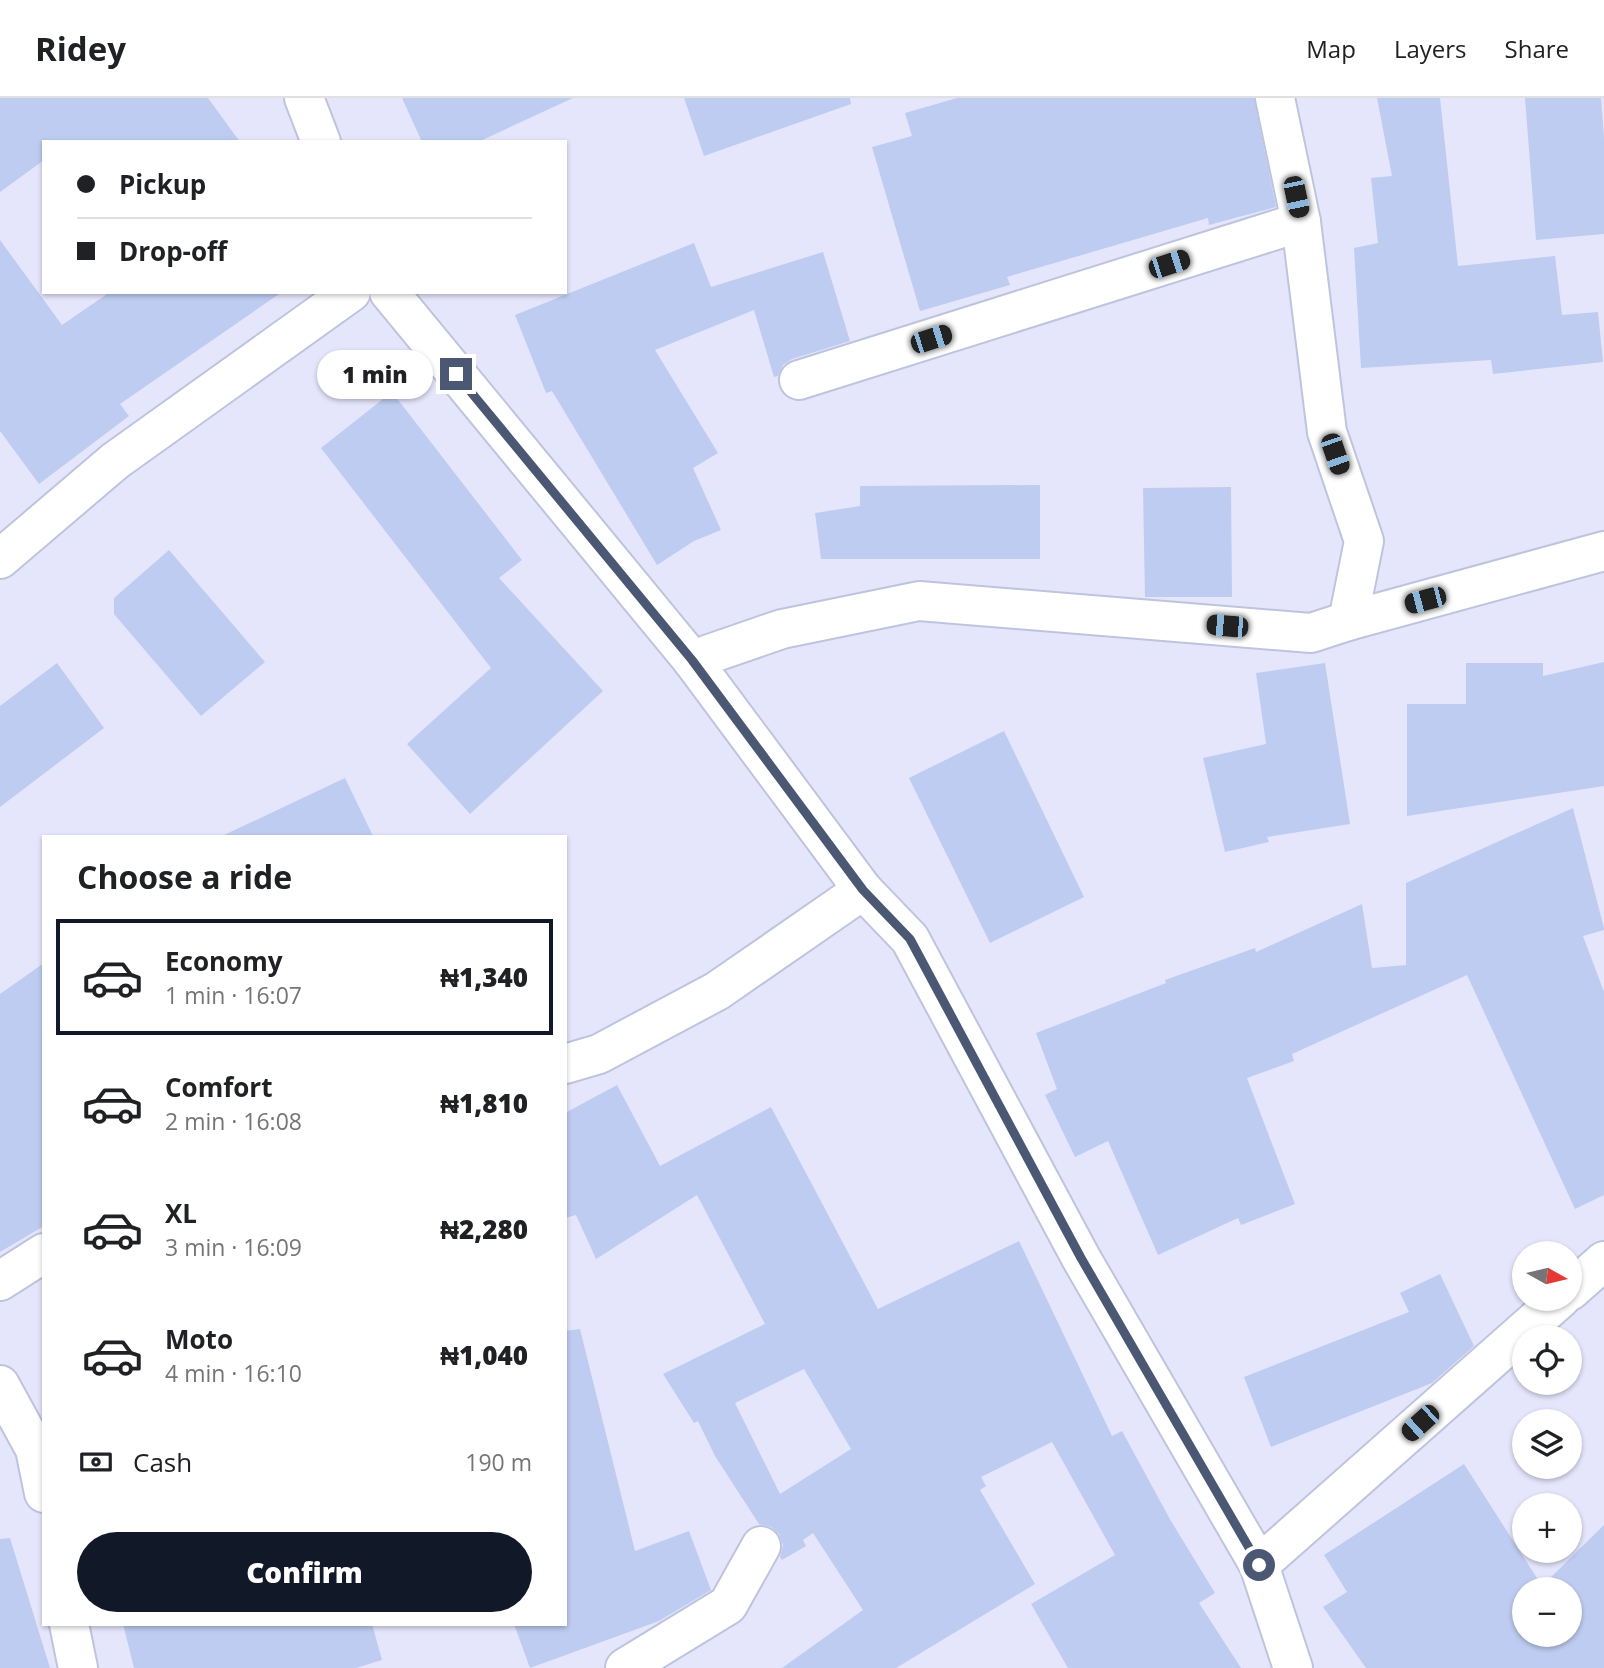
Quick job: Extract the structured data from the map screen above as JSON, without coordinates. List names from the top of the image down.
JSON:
{
  "north": "right",
  "page": {
    "header": "Ridey",
    "nav": ["Map", "Layers", "Share"],
    "banner": ["Pickup", "Drop-off"],
    "bubble": "1 min",
    "heading": "Choose a ride",
    "list": [
      {
        "name": "Economy",
        "note": "1 min · 16:07",
        "value": "₦1,340"
      },
      {
        "name": "Comfort",
        "note": "2 min · 16:08",
        "value": "₦1,810"
      },
      {
        "name": "XL",
        "note": "3 min · 16:09",
        "value": "₦2,280"
      },
      {
        "name": "Moto",
        "note": "4 min · 16:10",
        "value": "₦1,040"
      }
    ],
    "map_buttons": ["+", "−"],
    "pay": ["Cash", "190 m"],
    "buttons": "Confirm"
  }
}
